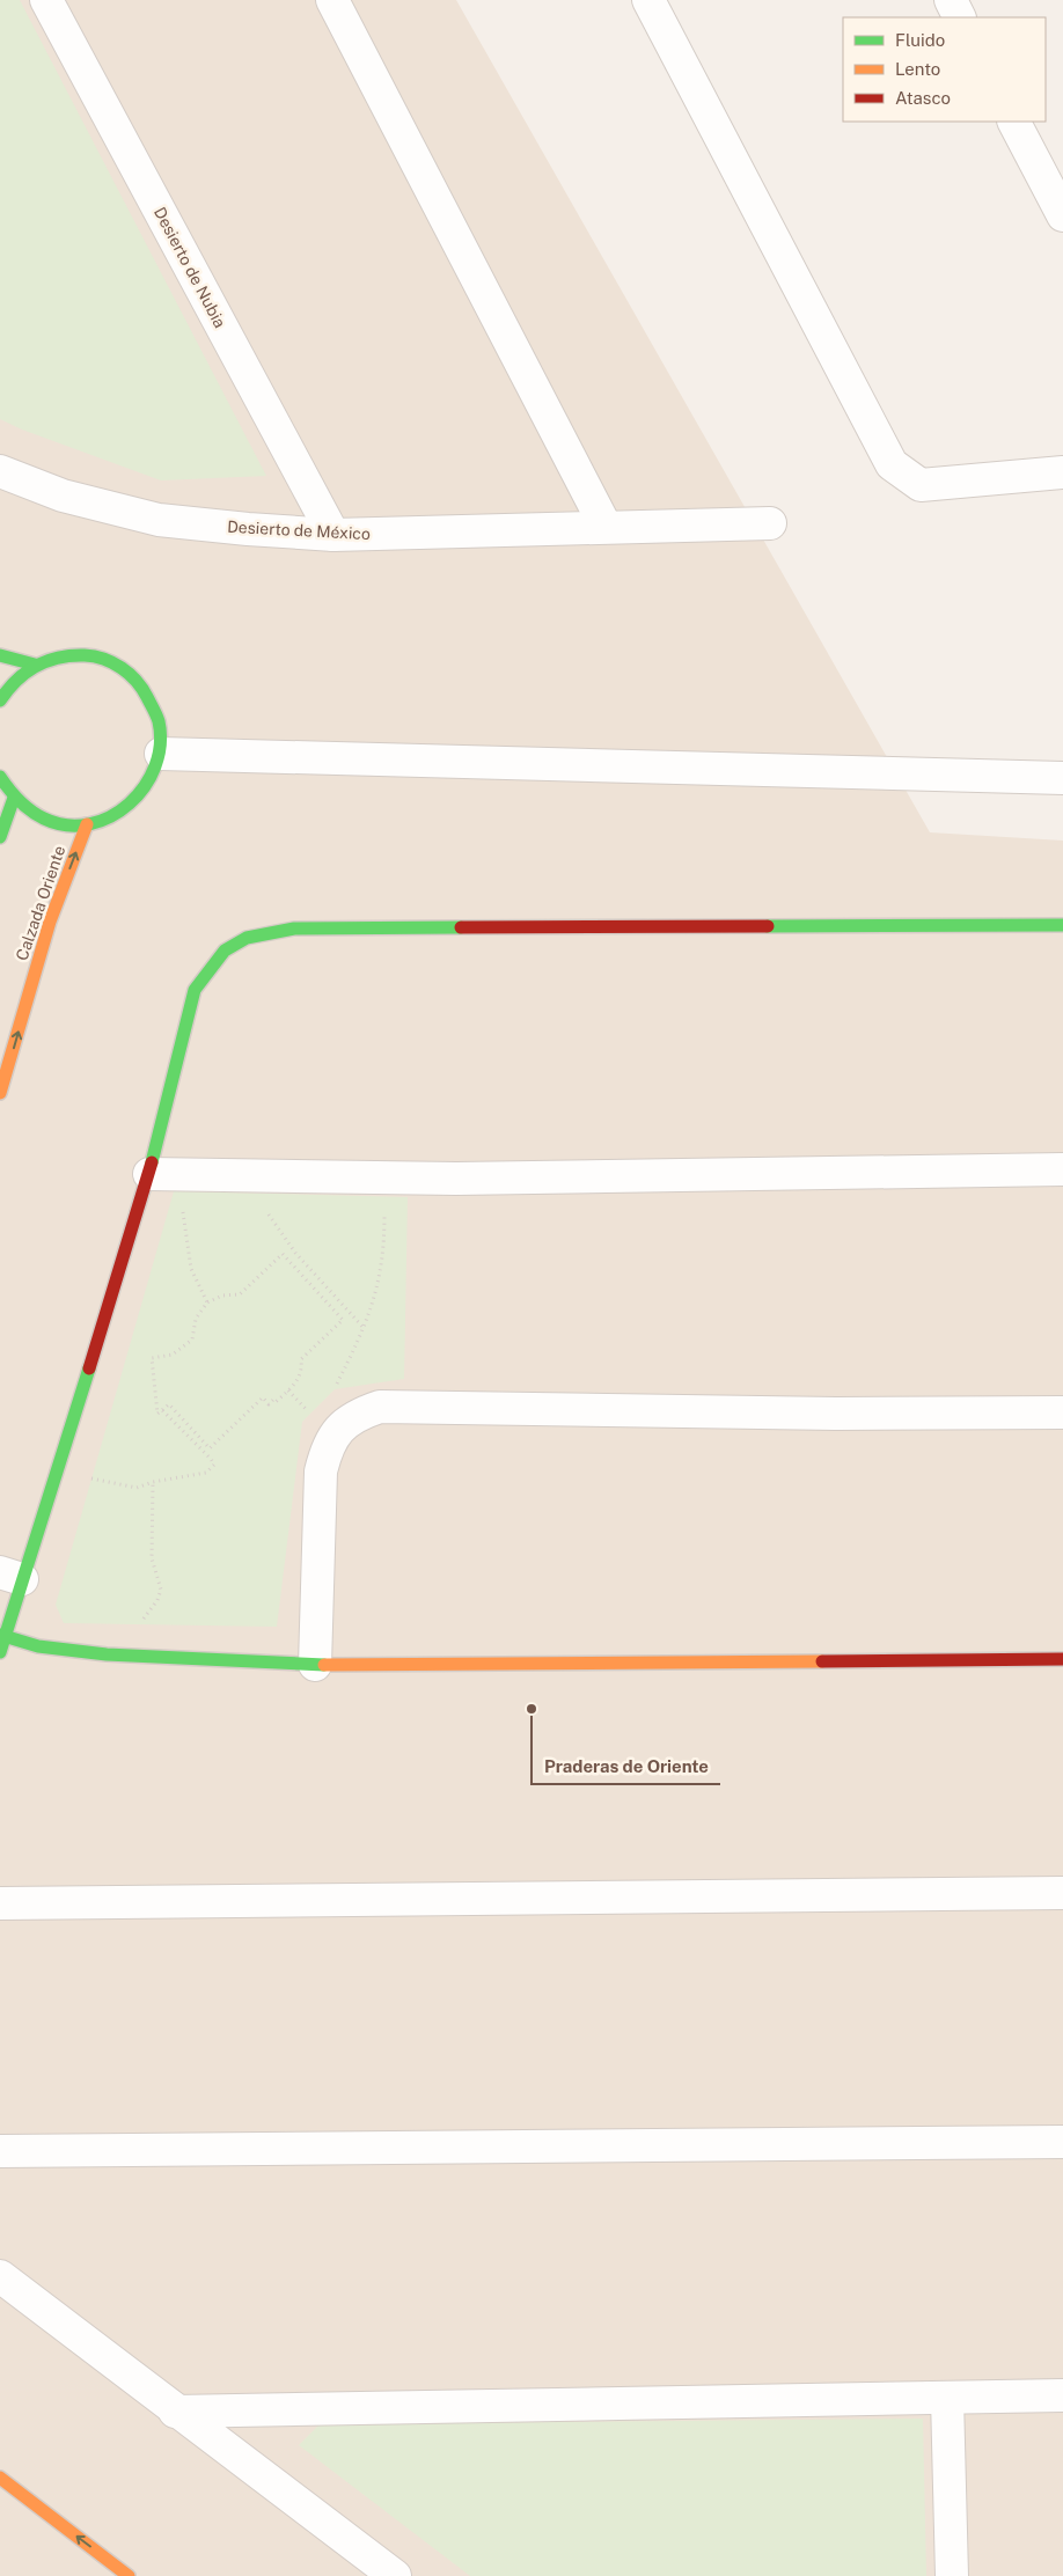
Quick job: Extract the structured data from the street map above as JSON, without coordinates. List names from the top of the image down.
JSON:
{
  "streets": {
    "street": ["Desierto de Nubia", "Desierto de México", "Calzada Oriente"]
  },
  "crossings": [
    ["Desierto de Nubia", "Desierto de México"]
  ],
  "one_way": ["Calzada Oriente"],
  "places": ["Praderas de Oriente"],
  "legend": ["Fluido", "Lento", "Atasco"]
}
